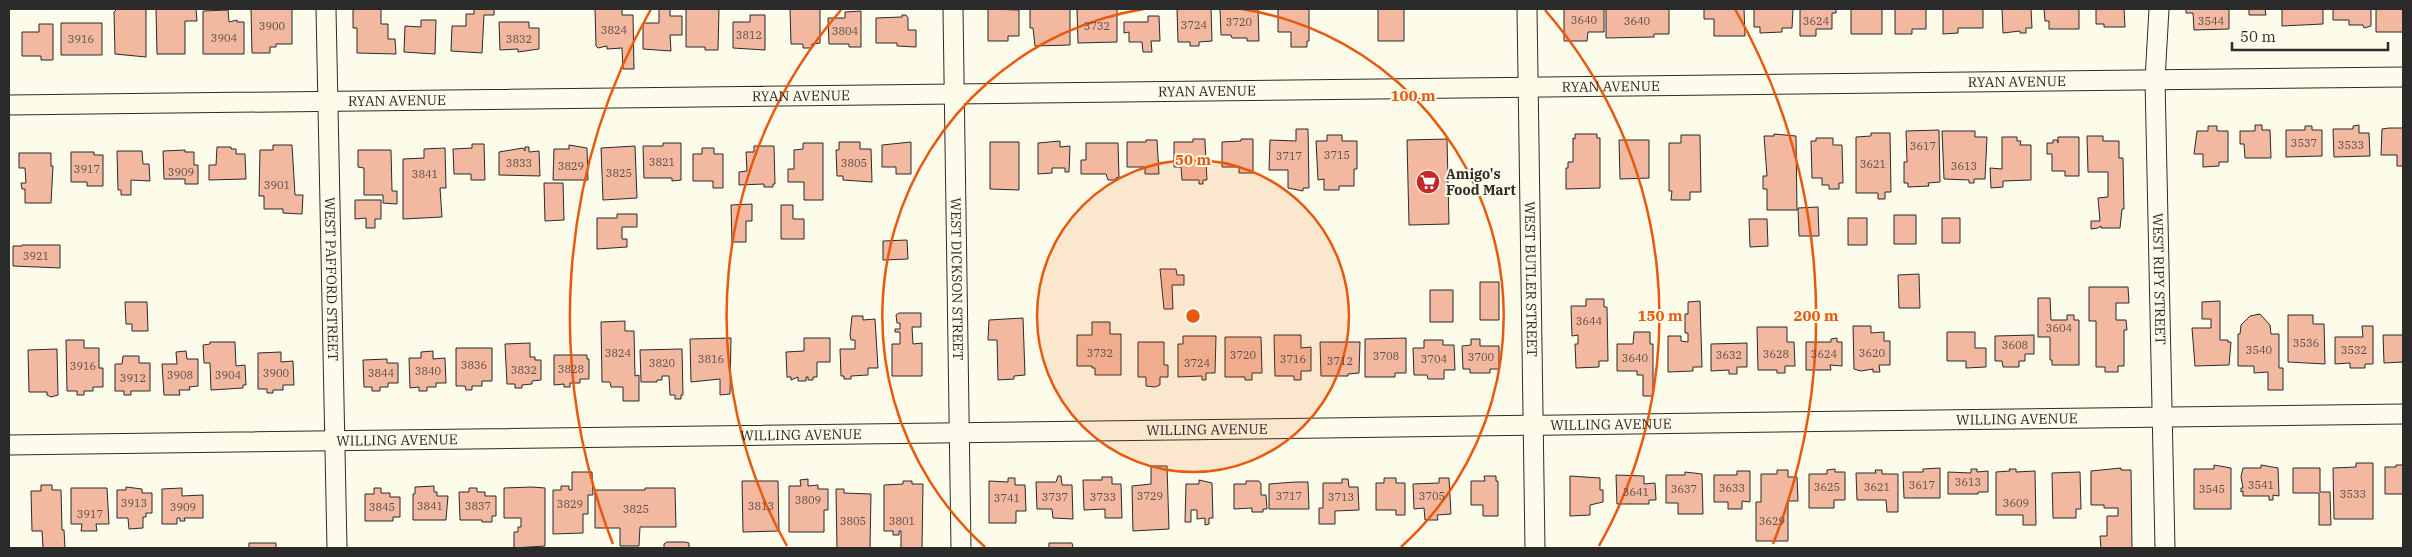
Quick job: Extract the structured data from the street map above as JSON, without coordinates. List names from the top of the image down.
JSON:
{
  "streets": {
    "street": [
      "RYAN AVENUE",
      "WEST RIPY STREET",
      "WEST PAFFORD STREET",
      "WEST DICKSON STREET",
      "WEST BUTLER STREET",
      "WILLING AVENUE"
    ]
  },
  "crossings": [
    ["RYAN AVENUE", "WEST RIPY STREET"],
    ["RYAN AVENUE", "WEST PAFFORD STREET"],
    ["RYAN AVENUE", "WEST DICKSON STREET"],
    ["RYAN AVENUE", "WEST BUTLER STREET"],
    ["WEST RIPY STREET", "WILLING AVENUE"],
    ["WEST PAFFORD STREET", "WILLING AVENUE"],
    ["WEST DICKSON STREET", "WILLING AVENUE"],
    ["WEST BUTLER STREET", "WILLING AVENUE"]
  ],
  "places": {
    "supermarket": ["Amigo's Food Mart"]
  },
  "house_numbers": [
    "3640",
    "3640",
    "3624",
    "3544",
    "3720",
    "3724",
    "3900",
    "3732",
    "3824",
    "3804",
    "3812",
    "3904",
    "3916",
    "3832",
    "3537",
    "3533",
    "3617",
    "3715",
    "3717",
    "3821",
    "3833",
    "3805",
    "3621",
    "3829",
    "3613",
    "3917",
    "3909",
    "3825",
    "3841",
    "3901",
    "3921",
    "3644",
    "3604",
    "3536",
    "3608",
    "3540",
    "3532",
    "3824",
    "3732",
    "3620",
    "3628",
    "3624",
    "3720",
    "3632",
    "3708",
    "3700",
    "3640",
    "3816",
    "3716",
    "3704",
    "3712",
    "3820",
    "3724",
    "3836",
    "3916",
    "3828",
    "3832",
    "3840",
    "3900",
    "3844",
    "3908",
    "3904",
    "3912",
    "3613",
    "3617",
    "3541",
    "3625",
    "3621",
    "3633",
    "3637",
    "3545",
    "3641",
    "3533",
    "3729",
    "3717",
    "3705",
    "3737",
    "3733",
    "3713",
    "3741",
    "3809",
    "3913",
    "3609",
    "3829",
    "3841",
    "3837",
    "3813",
    "3909",
    "3845",
    "3825",
    "3917",
    "3805",
    "3801",
    "3629"
  ],
  "scale_bar": "50 m",
  "rings": [
    "100 m",
    "50 m",
    "150 m",
    "200 m"
  ]
}
